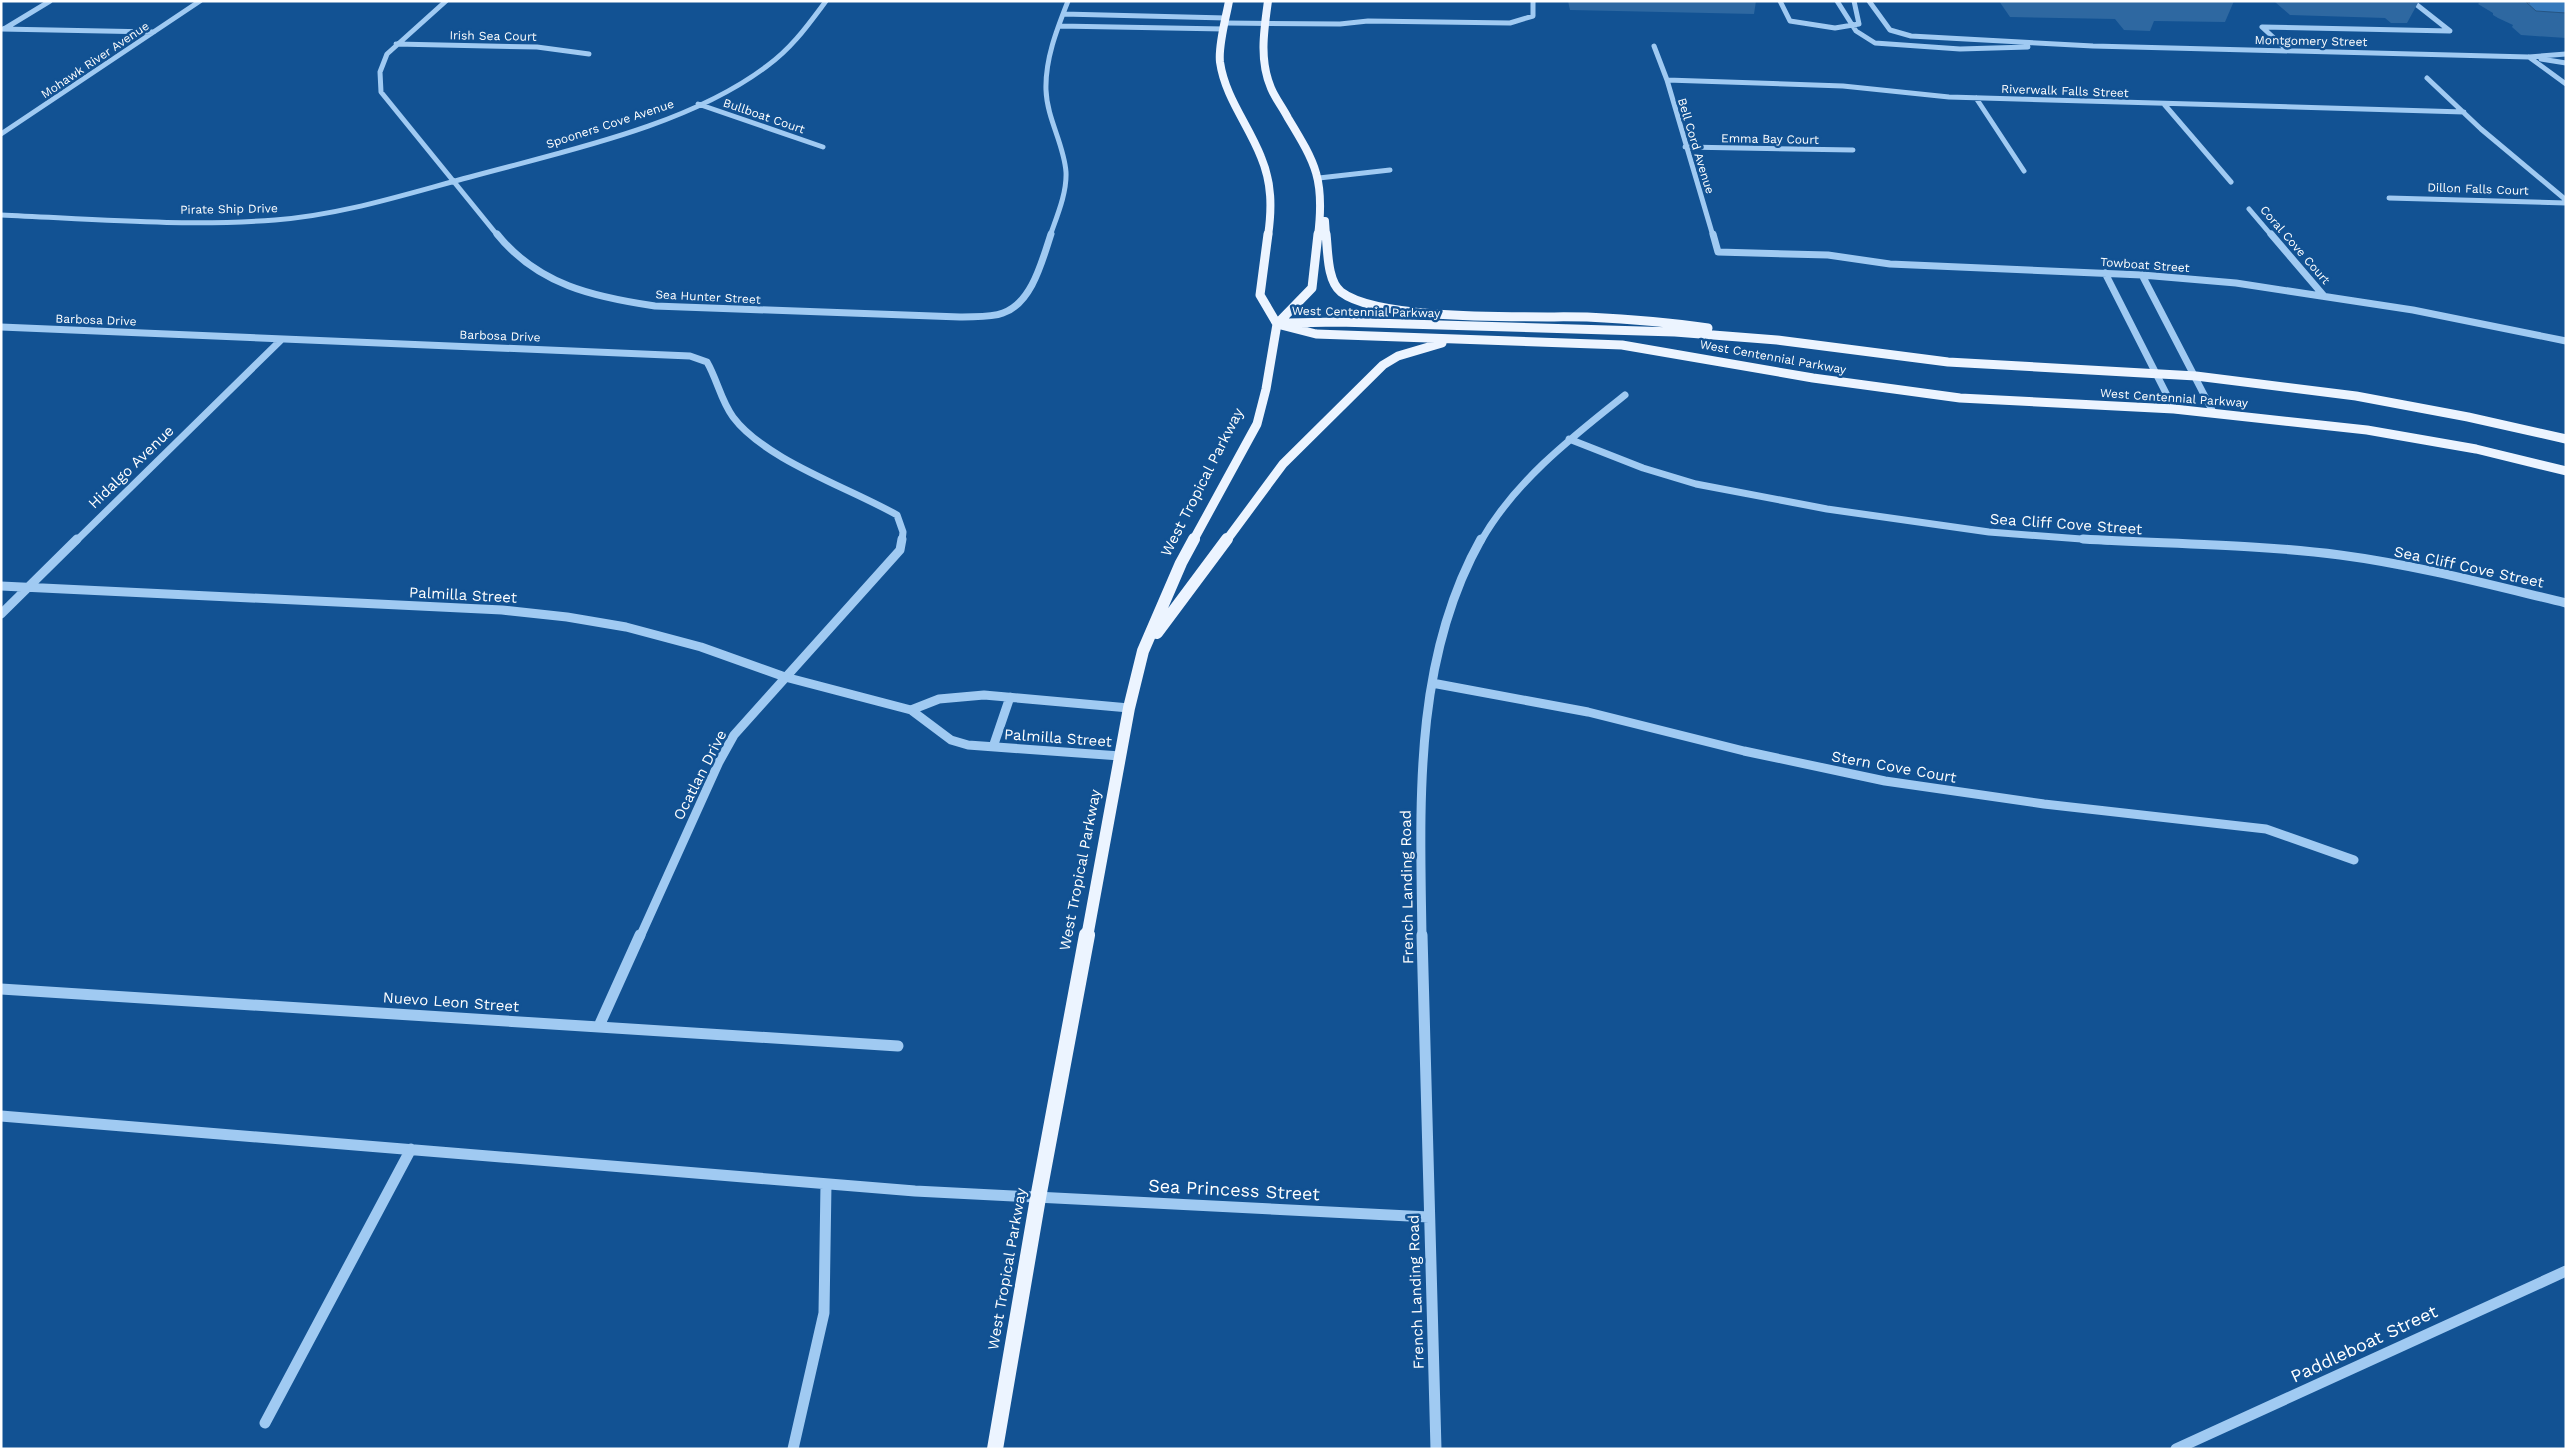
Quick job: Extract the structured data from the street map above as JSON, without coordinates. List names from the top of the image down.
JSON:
{
  "streets": {
    "main road": ["West Centennial Parkway", "West Tropical Parkway"],
    "street": [
      "Irish Sea Court",
      "Montgomery Street",
      "Mohawk River Avenue",
      "Riverwalk Falls Street",
      "Bullboat Court",
      "Spooners Cove Avenue",
      "Emma Bay Court",
      "Bell Cord Avenue",
      "Dillon Falls Court",
      "Pirate Ship Drive",
      "Coral Cove Court",
      "Towboat Street",
      "Sea Hunter Street",
      "Barbosa Drive",
      "Hidalgo Avenue",
      "Sea Cliff Cove Street",
      "Palmilla Street",
      "Stern Cove Court",
      "Ocatlan Drive",
      "French Landing Road",
      "Nuevo Leon Street",
      "Sea Princess Street",
      "Paddleboat Street"
    ]
  },
  "crossings": [
    ["Irish Sea Court", "Sea Hunter Street"],
    ["Riverwalk Falls Street", "Bell Cord Avenue"],
    ["Bullboat Court", "Spooners Cove Avenue"],
    ["Spooners Cove Avenue", "Pirate Ship Drive"],
    ["Spooners Cove Avenue", "Sea Hunter Street"],
    ["Emma Bay Court", "Bell Cord Avenue"],
    ["Bell Cord Avenue", "Towboat Street"],
    ["Pirate Ship Drive", "Sea Hunter Street"],
    ["Coral Cove Court", "Towboat Street"],
    ["West Centennial Parkway", "West Tropical Parkway"],
    ["Barbosa Drive", "Hidalgo Avenue"],
    ["Barbosa Drive", "Ocatlan Drive"],
    ["Hidalgo Avenue", "Palmilla Street"],
    ["West Tropical Parkway", "Palmilla Street"],
    ["West Tropical Parkway", "Sea Princess Street"],
    ["Sea Cliff Cove Street", "French Landing Road"],
    ["Palmilla Street", "Ocatlan Drive"],
    ["Stern Cove Court", "French Landing Road"],
    ["Ocatlan Drive", "Nuevo Leon Street"],
    ["French Landing Road", "Sea Princess Street"]
  ]
}
